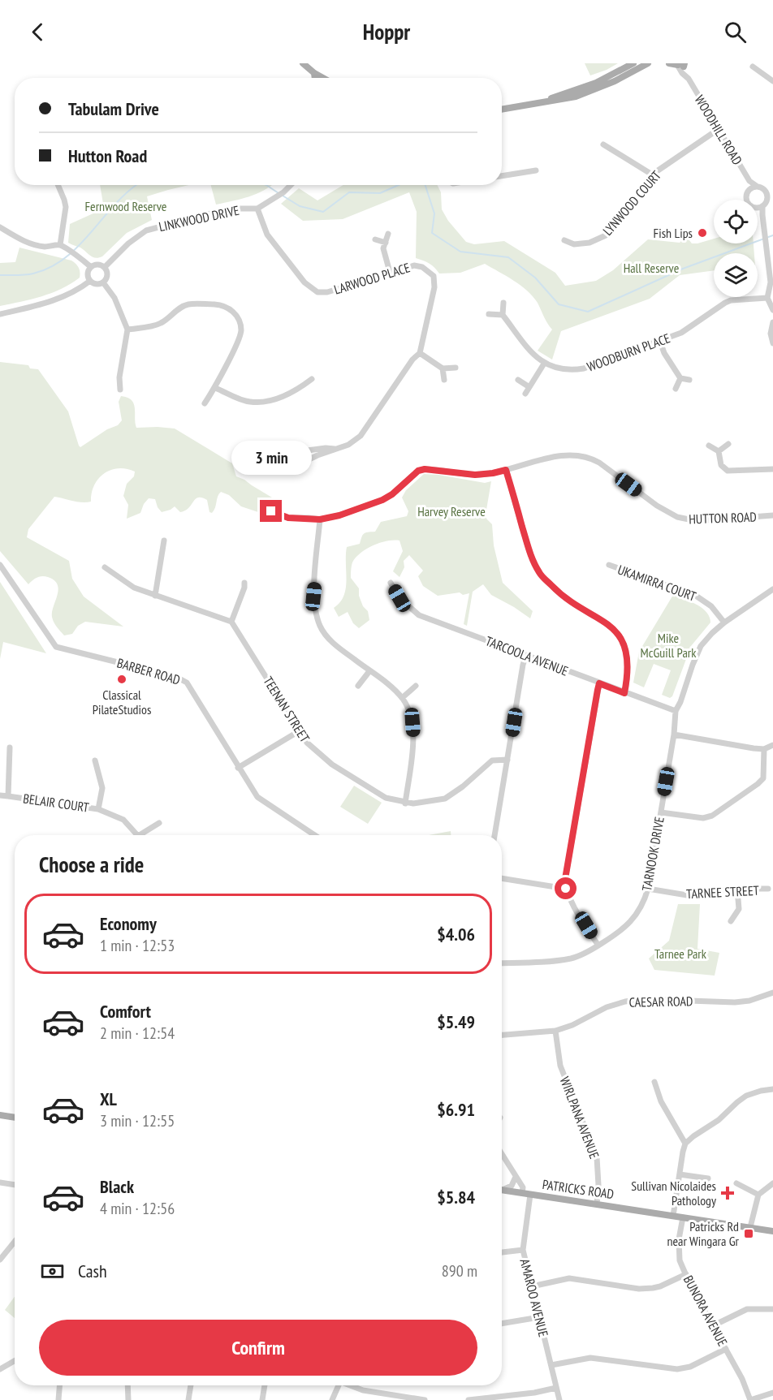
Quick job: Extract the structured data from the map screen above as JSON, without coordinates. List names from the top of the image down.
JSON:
{
  "streets": {
    "main road": ["PATRICKS ROAD"],
    "street": [
      "WOODHILL ROAD",
      "LYNWOOD COURT",
      "LINKWOOD DRIVE",
      "LARWOOD PLACE",
      "WOODBURN PLACE",
      "HUTTON ROAD",
      "UKAMIRRA COURT",
      "TARCOOLA AVENUE",
      "BARBER ROAD",
      "TEENAN STREET",
      "BELAIR COURT",
      "TARNOOK DRIVE",
      "TARNEE STREET",
      "CAESAR ROAD",
      "WIRLPANA AVENUE",
      "AMAROO AVENUE",
      "BUNORA AVENUE"
    ]
  },
  "crossings": [
    ["WOODHILL ROAD", "LYNWOOD COURT"],
    ["WOODHILL ROAD", "WOODBURN PLACE"],
    ["LINKWOOD DRIVE", "LARWOOD PLACE"],
    ["UKAMIRRA COURT", "TARNOOK DRIVE"],
    ["TARCOOLA AVENUE", "TARNOOK DRIVE"],
    ["TARNOOK DRIVE", "TARNEE STREET"],
    ["CAESAR ROAD", "WIRLPANA AVENUE"],
    ["WIRLPANA AVENUE", "PATRICKS ROAD"],
    ["PATRICKS ROAD", "AMAROO AVENUE"],
    ["PATRICKS ROAD", "BUNORA AVENUE"]
  ],
  "parks": [
    "Fernwood Reserve",
    "Hall Reserve",
    "Harvey Reserve",
    "Mike McGuill Park",
    "Tarnee Park"
  ],
  "places": {
    "other": ["Fish Lips", "Classical PilateStudios"],
    "health": ["Sullivan Nicolaides Pathology"],
    "transit": ["Patricks Rd near Wingara Gr"]
  },
  "page": {
    "header": "Hoppr",
    "banner": ["Tabulam Drive", "Hutton Road"],
    "bubble": "3 min",
    "heading": "Choose a ride",
    "list": [
      {
        "name": "Economy",
        "note": "1 min · 12:53",
        "value": "$4.06"
      },
      {
        "name": "Comfort",
        "note": "2 min · 12:54",
        "value": "$5.49"
      },
      {
        "name": "XL",
        "note": "3 min · 12:55",
        "value": "$6.91"
      },
      {
        "name": "Black",
        "note": "4 min · 12:56",
        "value": "$5.84"
      }
    ],
    "pay": ["Cash", "890 m"],
    "buttons": "Confirm"
  }
}
